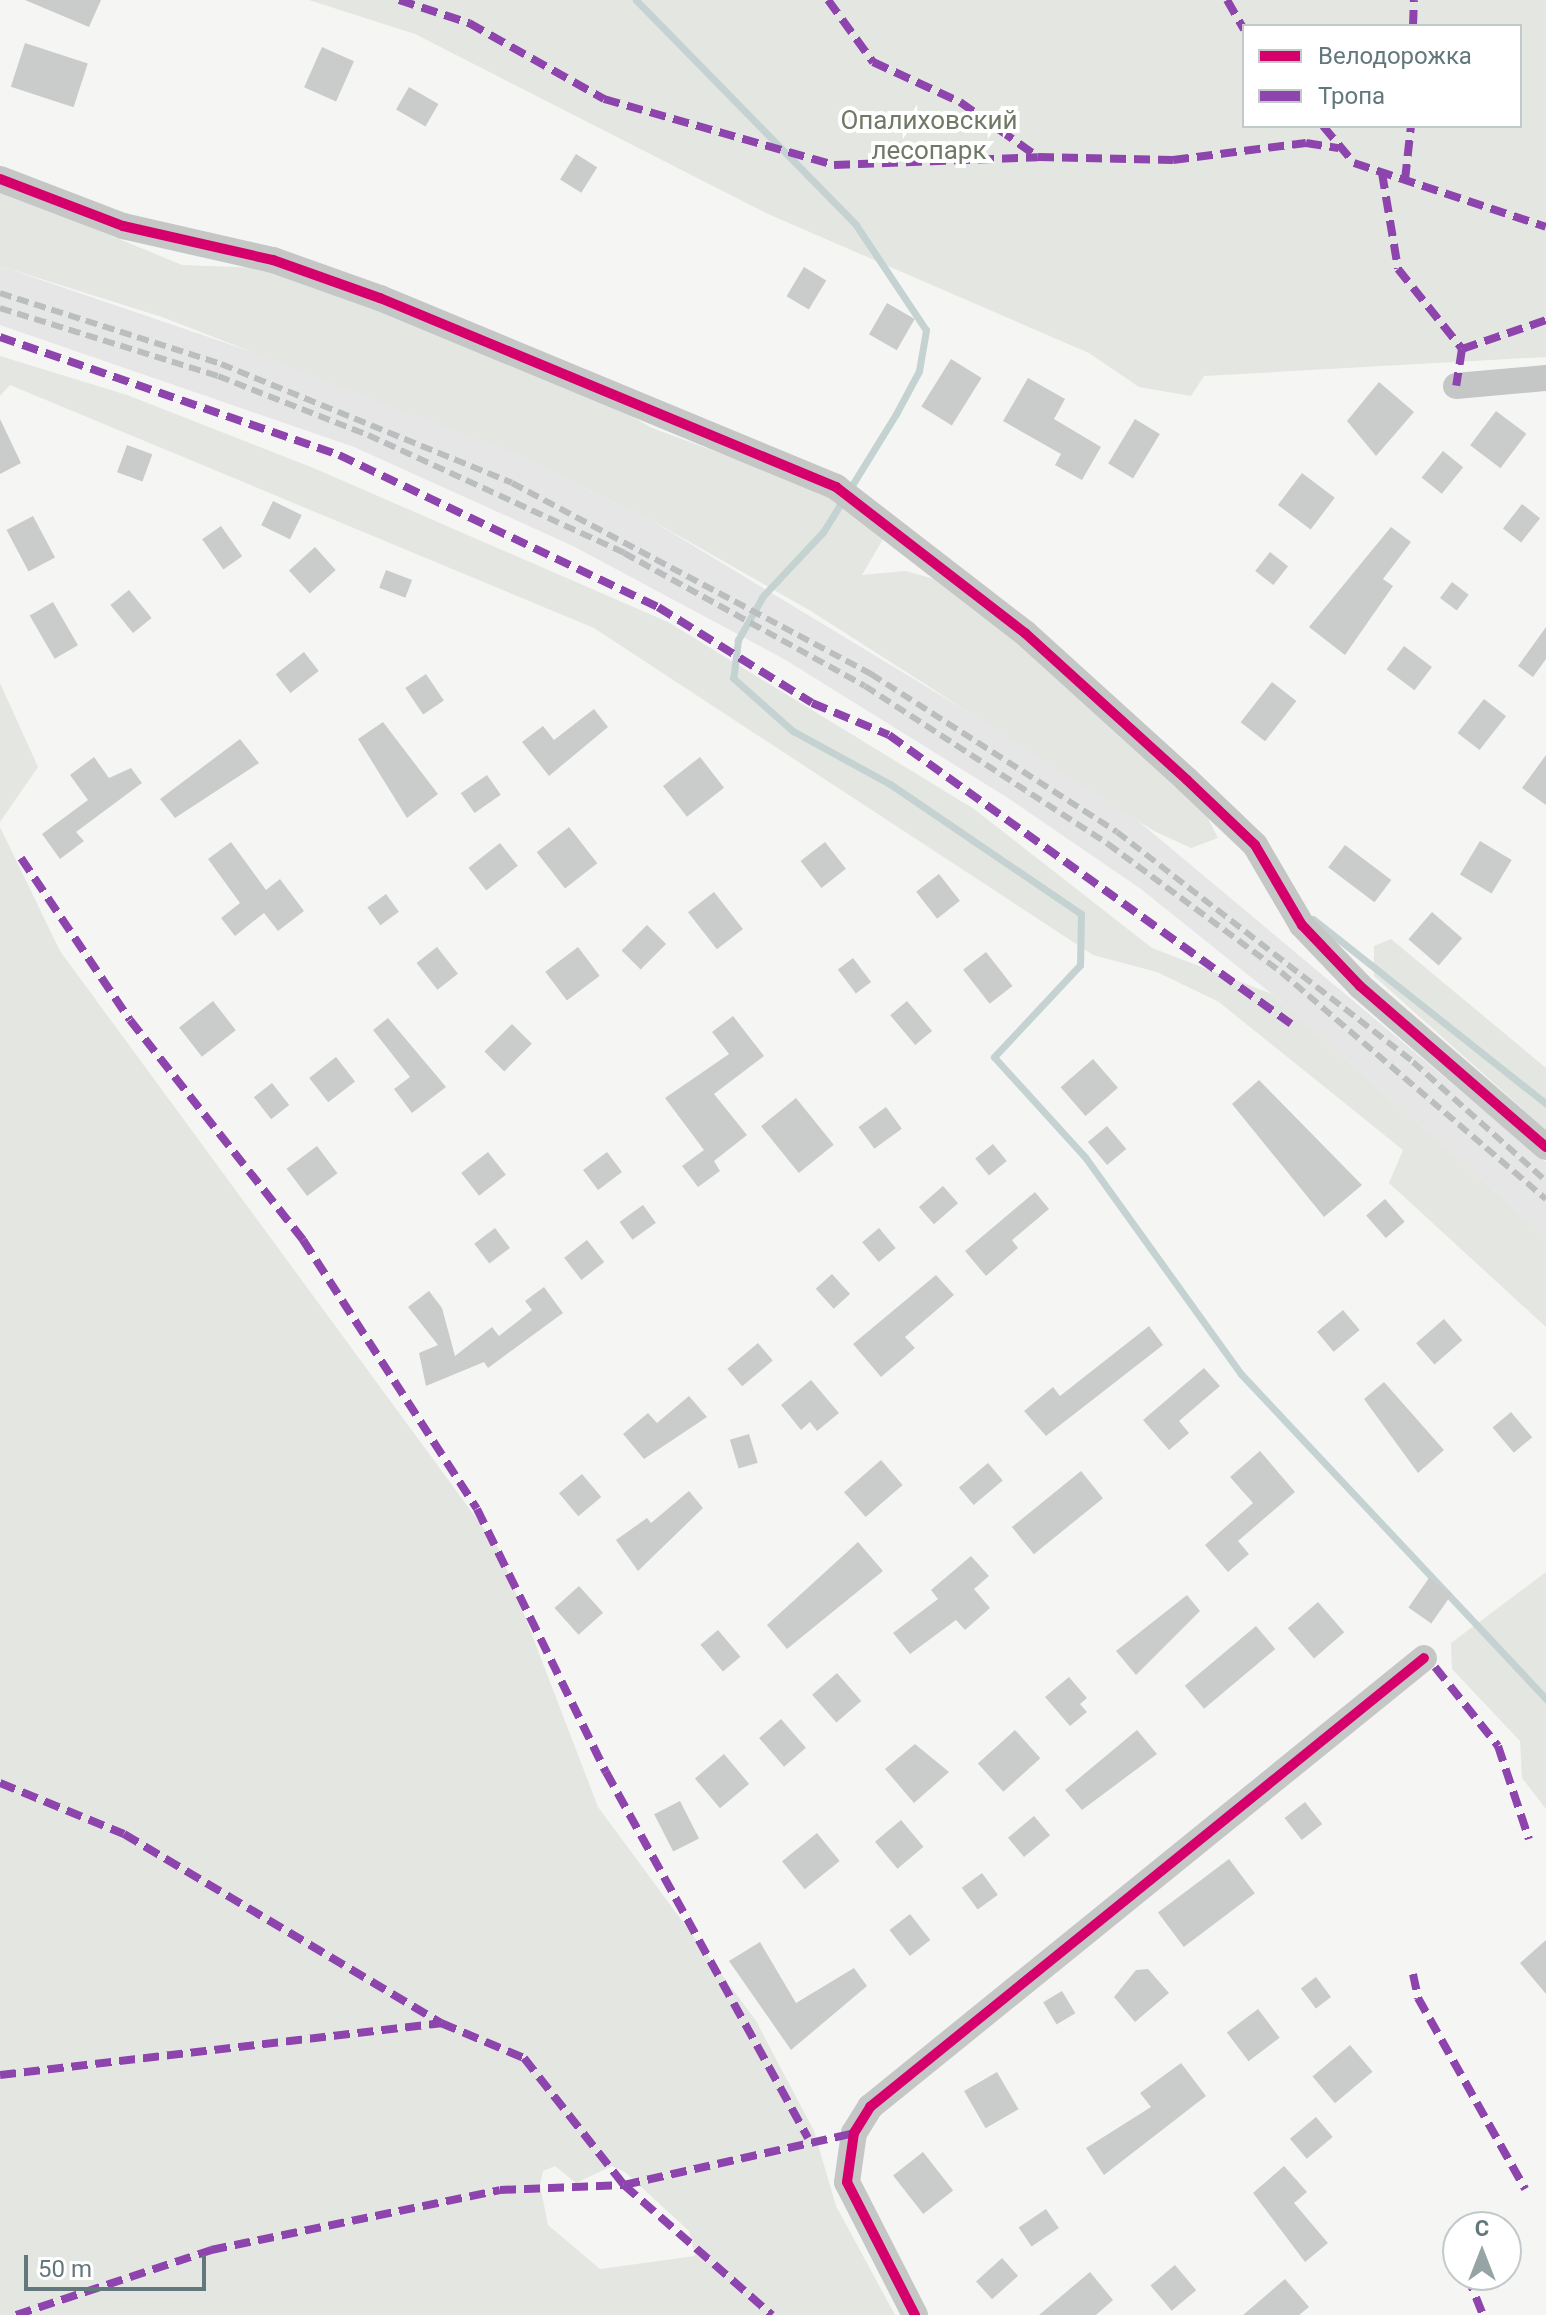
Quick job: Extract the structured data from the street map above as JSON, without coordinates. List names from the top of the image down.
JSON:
{
  "parks": ["Опалиховский лесопарк"],
  "legend": ["Велодорожка", "Тропа"],
  "scale_bar": "50 m",
  "north": "top"
}
